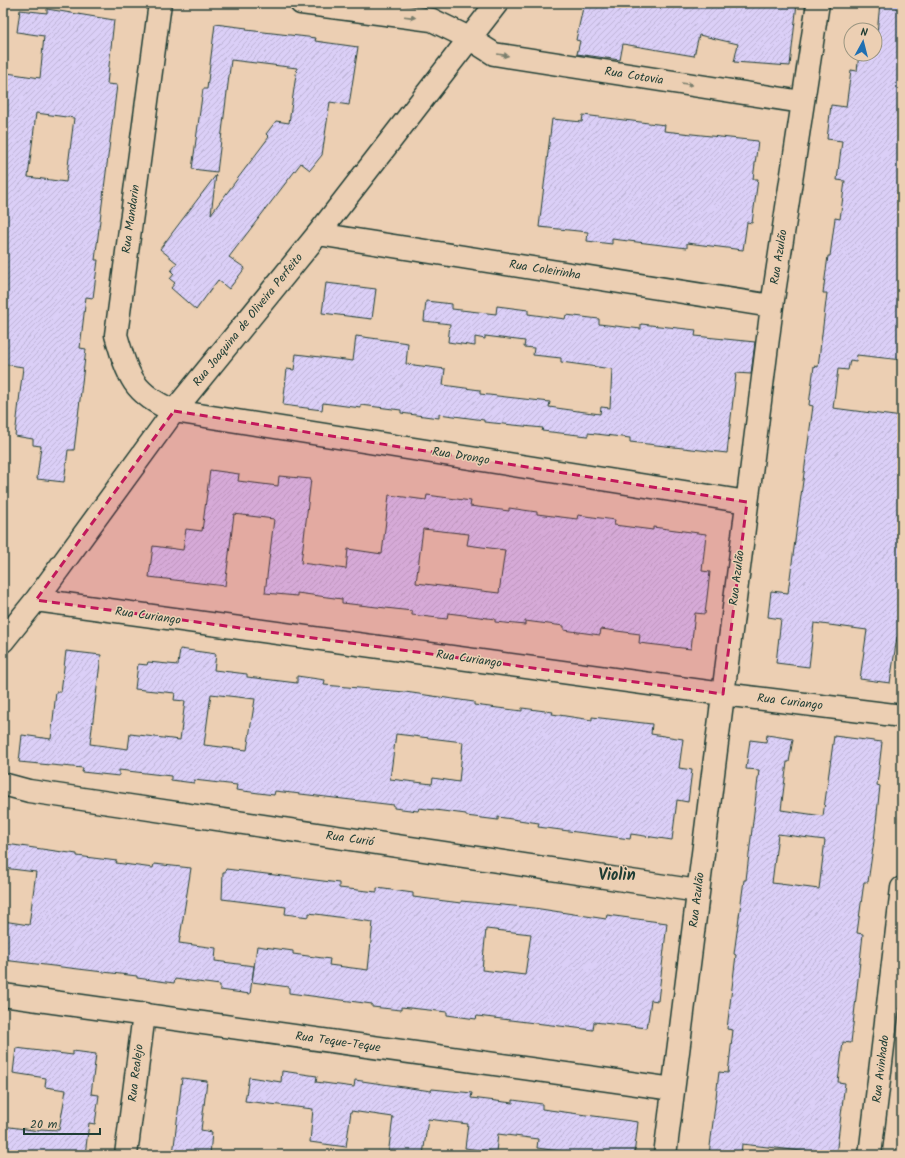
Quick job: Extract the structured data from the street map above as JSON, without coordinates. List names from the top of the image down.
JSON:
{
  "streets": {
    "street": [
      "Rua Cotovia",
      "Rua Mandarin",
      "Rua Azulão",
      "Rua Coleirinha",
      "Rua Joaquina de Oliveira Perfeito",
      "Rua Drongo",
      "Rua Curiango",
      "Rua Curió",
      "Rua Teque-Teque",
      "Rua Avinhado",
      "Rua Realejo"
    ]
  },
  "crossings": [
    ["Rua Cotovia", "Rua Azulão"],
    ["Rua Cotovia", "Rua Joaquina de Oliveira Perfeito"],
    ["Rua Mandarin", "Rua Joaquina de Oliveira Perfeito"],
    ["Rua Mandarin", "Rua Drongo"],
    ["Rua Azulão", "Rua Coleirinha"],
    ["Rua Azulão", "Rua Drongo"],
    ["Rua Azulão", "Rua Curiango"],
    ["Rua Azulão", "Rua Curió"],
    ["Rua Azulão", "Rua Teque-Teque"],
    ["Rua Coleirinha", "Rua Joaquina de Oliveira Perfeito"],
    ["Rua Joaquina de Oliveira Perfeito", "Rua Drongo"],
    ["Rua Joaquina de Oliveira Perfeito", "Rua Curiango"],
    ["Rua Teque-Teque", "Rua Realejo"]
  ],
  "one_way": ["Rua Cotovia"],
  "districts": ["Violin"],
  "scale_bar": "20 m",
  "north": "top"
}
